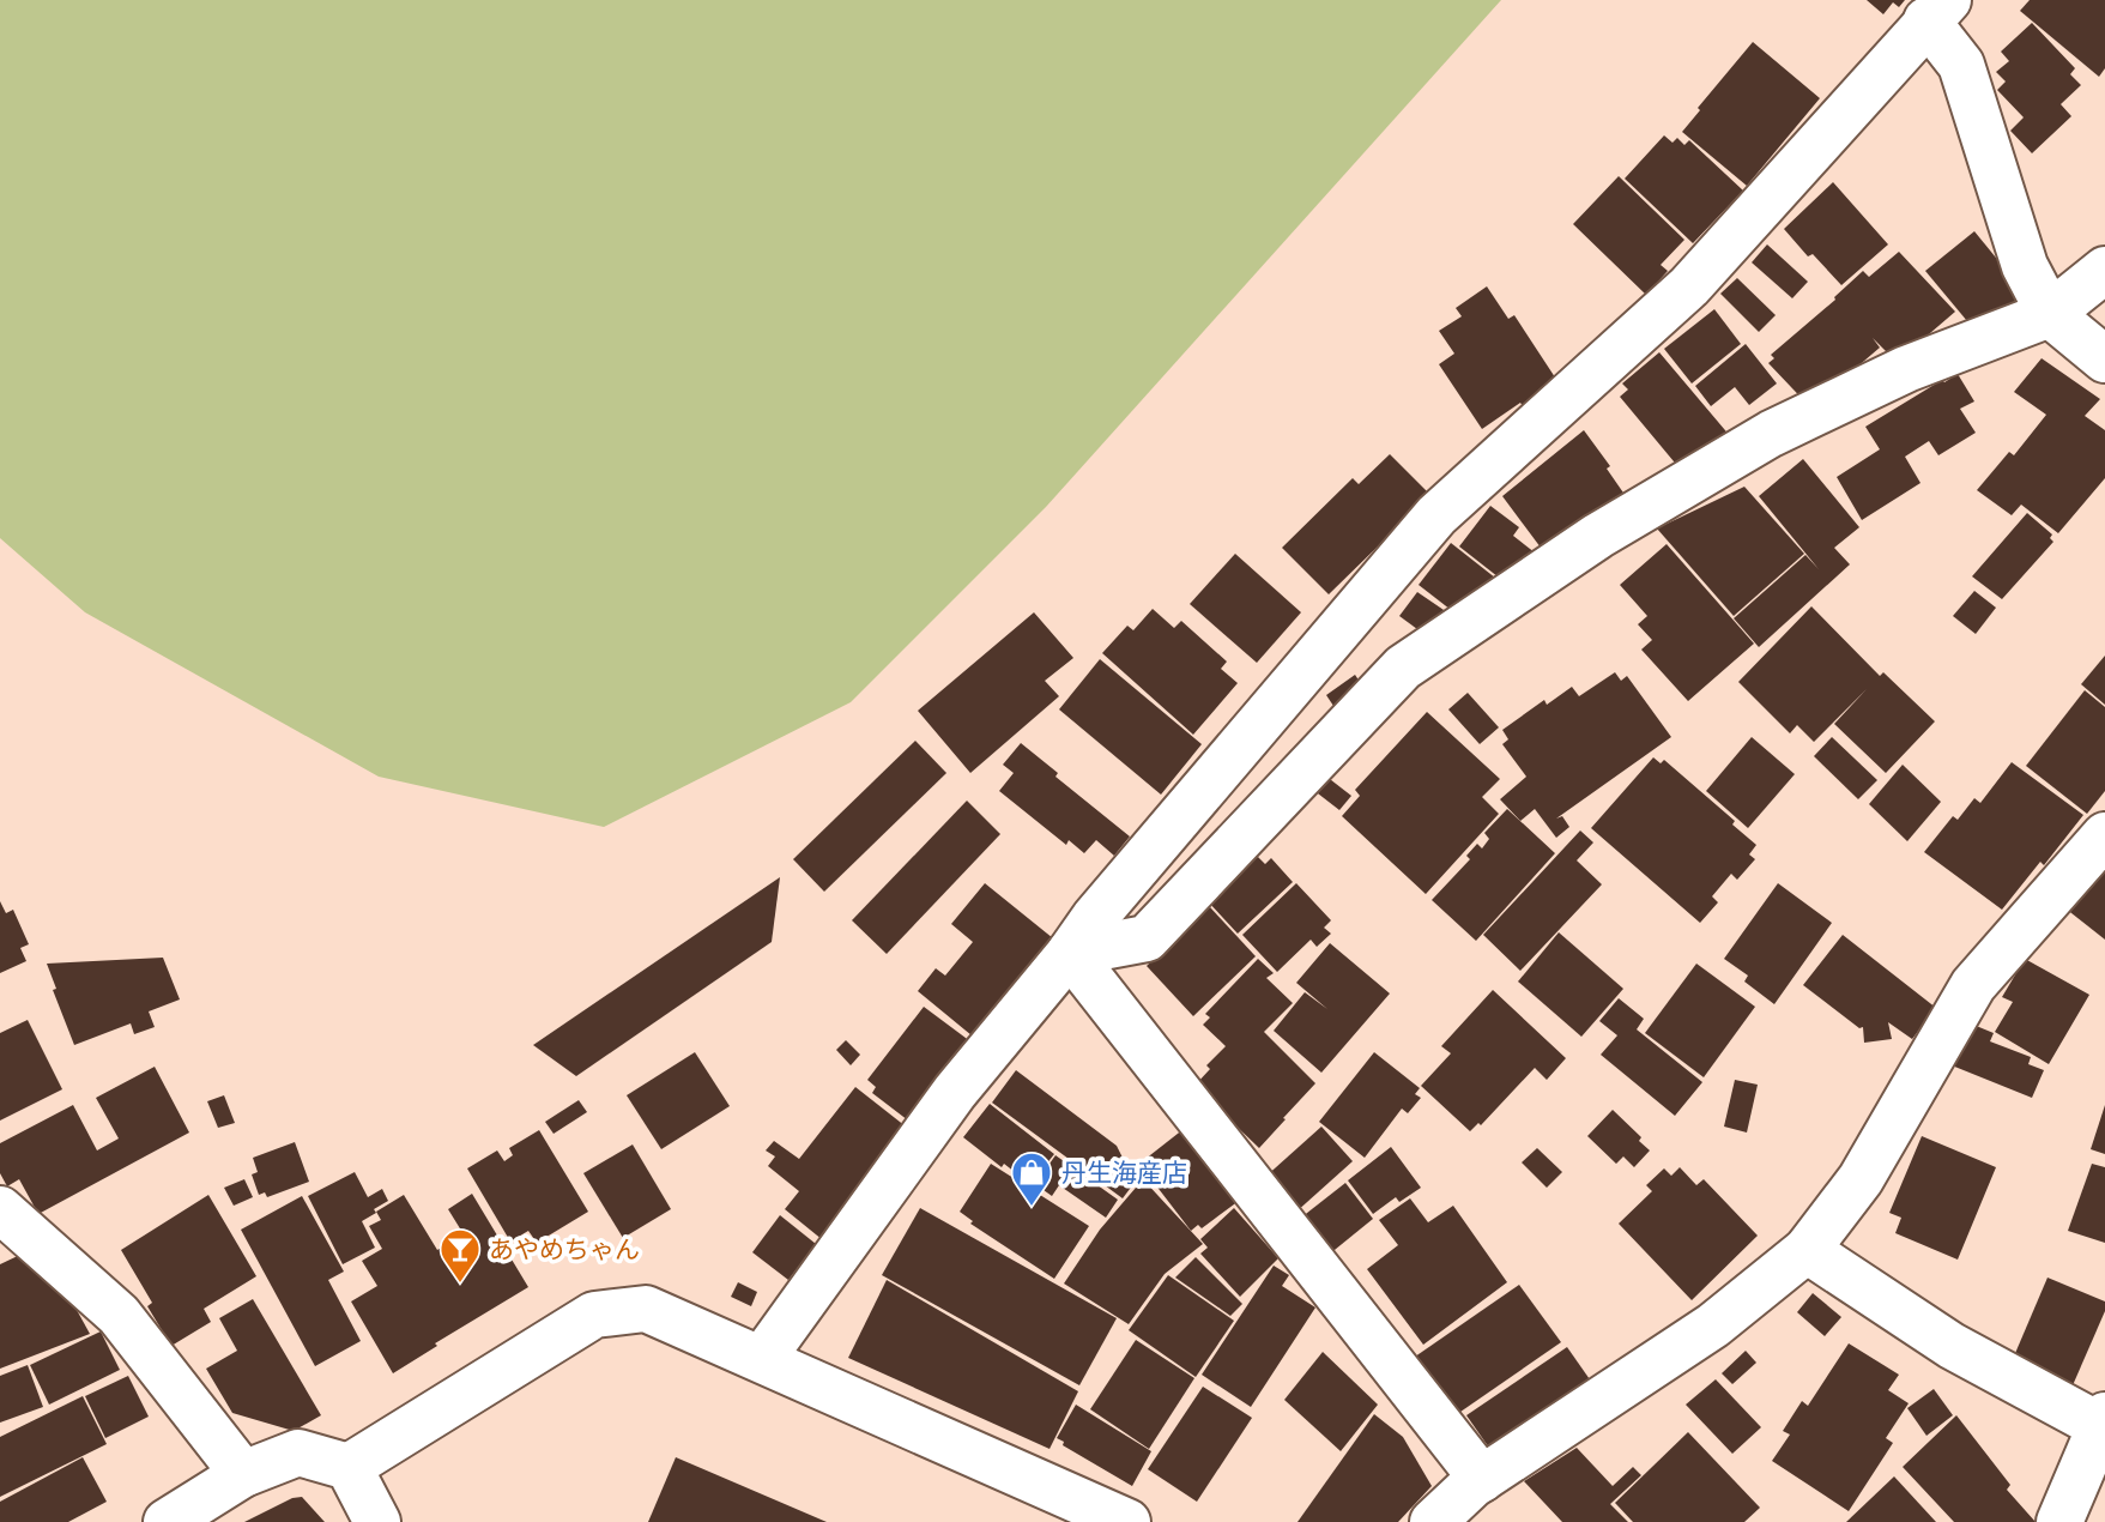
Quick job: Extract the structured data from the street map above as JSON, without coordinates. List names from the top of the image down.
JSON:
{
  "places": {
    "shop": ["丹生海産店"],
    "bar": ["あやめちゃん"]
  }
}
